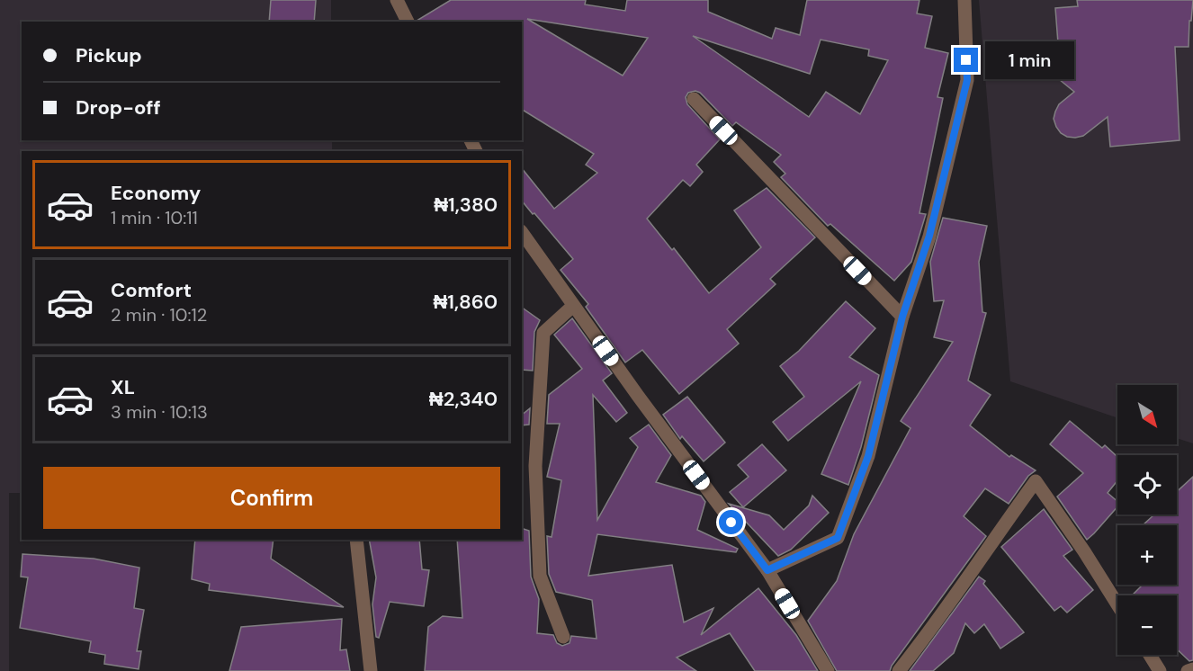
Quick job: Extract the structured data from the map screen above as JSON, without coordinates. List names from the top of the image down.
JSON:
{
  "north": "bottom right",
  "page": {
    "banner": ["Pickup", "Drop-off"],
    "bubble": "1 min",
    "list": [
      {
        "name": "Economy",
        "note": "1 min · 10:11",
        "value": "₦1,380"
      },
      {
        "name": "Comfort",
        "note": "2 min · 10:12",
        "value": "₦1,860"
      },
      {
        "name": "XL",
        "note": "3 min · 10:13",
        "value": "₦2,340"
      }
    ],
    "map_buttons": ["+", "−"],
    "buttons": "Confirm"
  }
}
